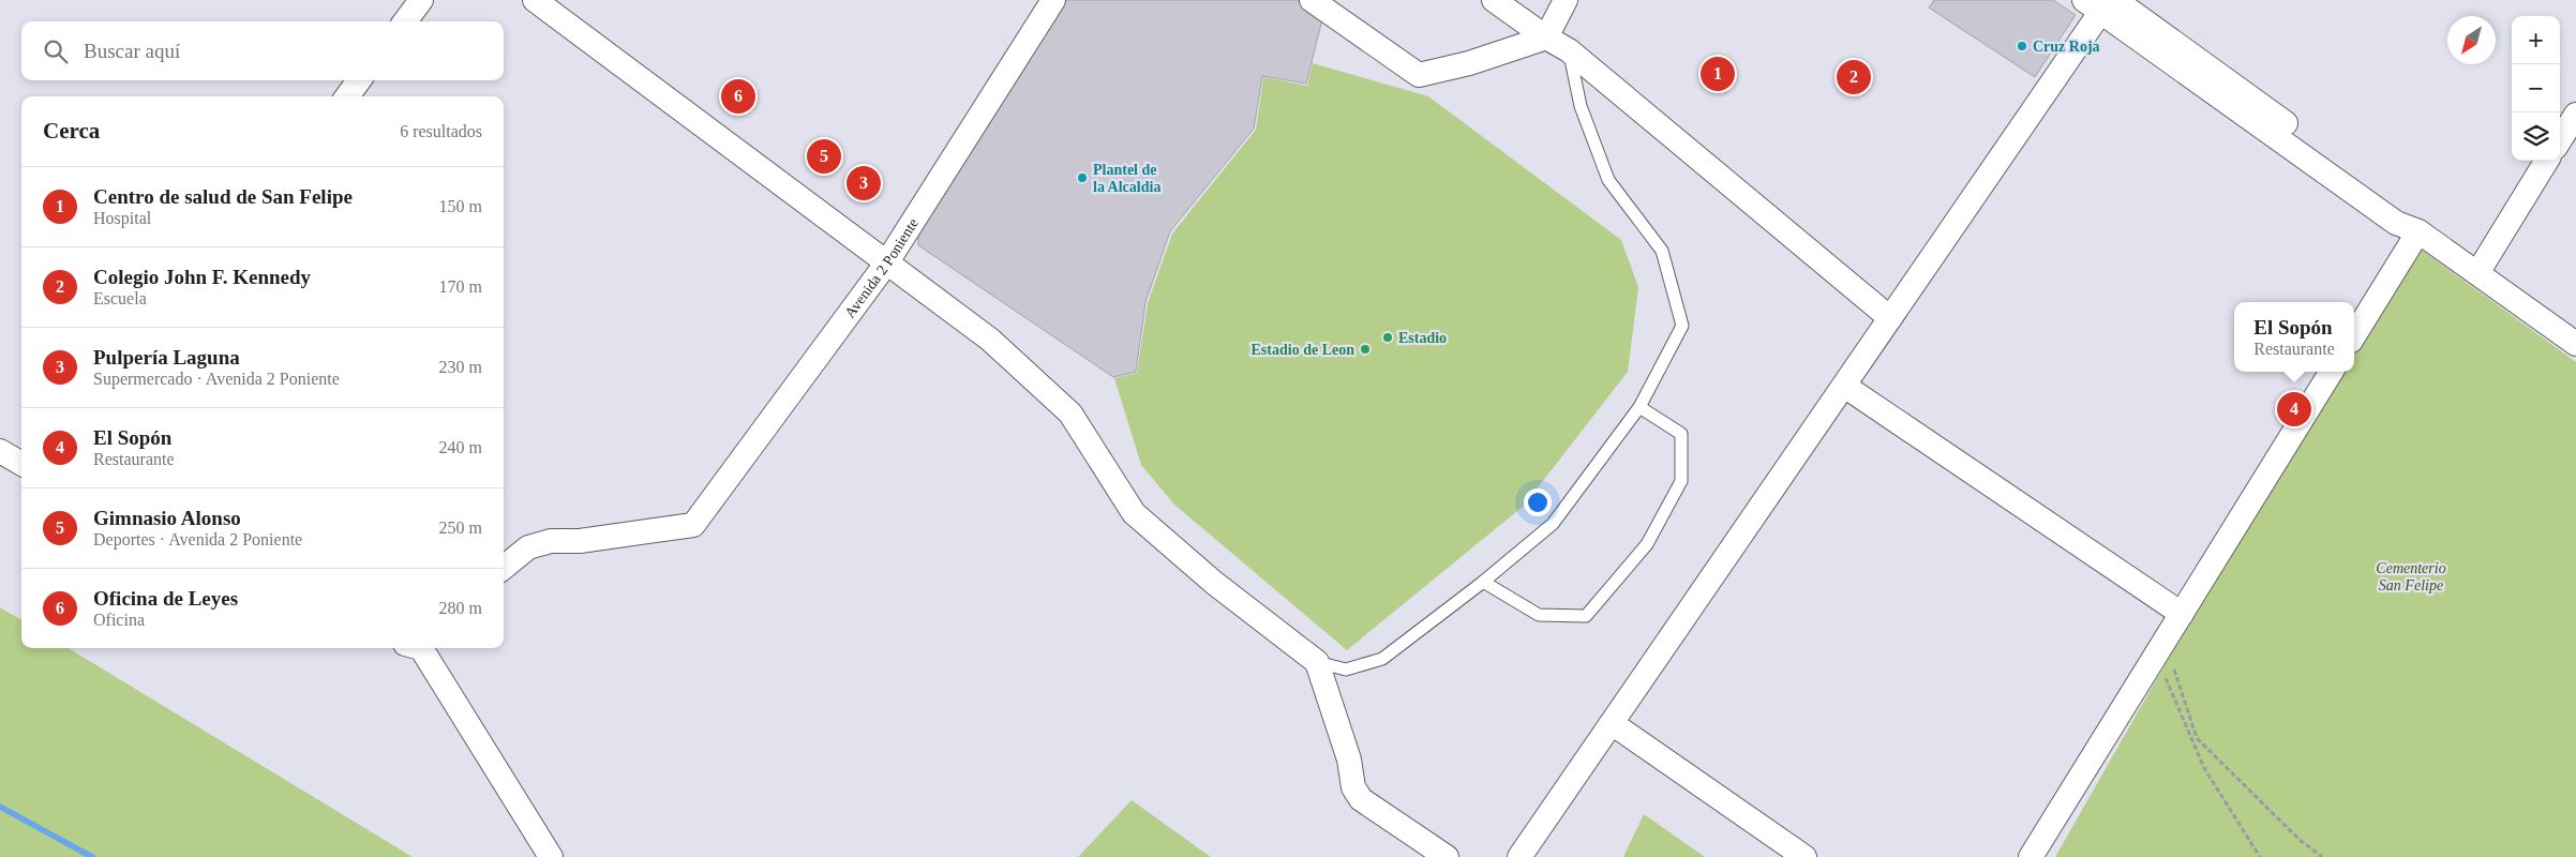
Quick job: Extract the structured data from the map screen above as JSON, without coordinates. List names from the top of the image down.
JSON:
{
  "streets": {
    "street": ["Avenida 2 Poniente"]
  },
  "parks": ["Cementerio San Felipe"],
  "places": [
    "Cruz Roja",
    "Plantel de la Alcaldia",
    "Estadio",
    "Estadio de Leon"
  ],
  "north": "bottom left",
  "page": {
    "map_buttons": ["+", "−"],
    "search": "Buscar aquí",
    "pins": [
      "1",
      "2",
      "6",
      "5",
      "3",
      "4"
    ],
    "heading": ["Cerca", "6 resultados"],
    "list": [
      {
        "mark": "1",
        "name": "Centro de salud de San Felipe",
        "note": "Hospital",
        "value": "150 m"
      },
      {
        "mark": "2",
        "name": "Colegio John F. Kennedy",
        "note": "Escuela",
        "value": "170 m"
      },
      {
        "mark": "3",
        "name": "Pulpería Laguna",
        "note": "Supermercado · Avenida 2 Poniente",
        "value": "230 m"
      },
      {
        "mark": "4",
        "name": "El Sopón",
        "note": "Restaurante",
        "value": "240 m"
      },
      {
        "mark": "5",
        "name": "Gimnasio Alonso",
        "note": "Deportes · Avenida 2 Poniente",
        "value": "250 m"
      },
      {
        "mark": "6",
        "name": "Oficina de Leyes",
        "note": "Oficina",
        "value": "280 m"
      }
    ],
    "popup": ["El Sopón", "Restaurante"]
  }
}
